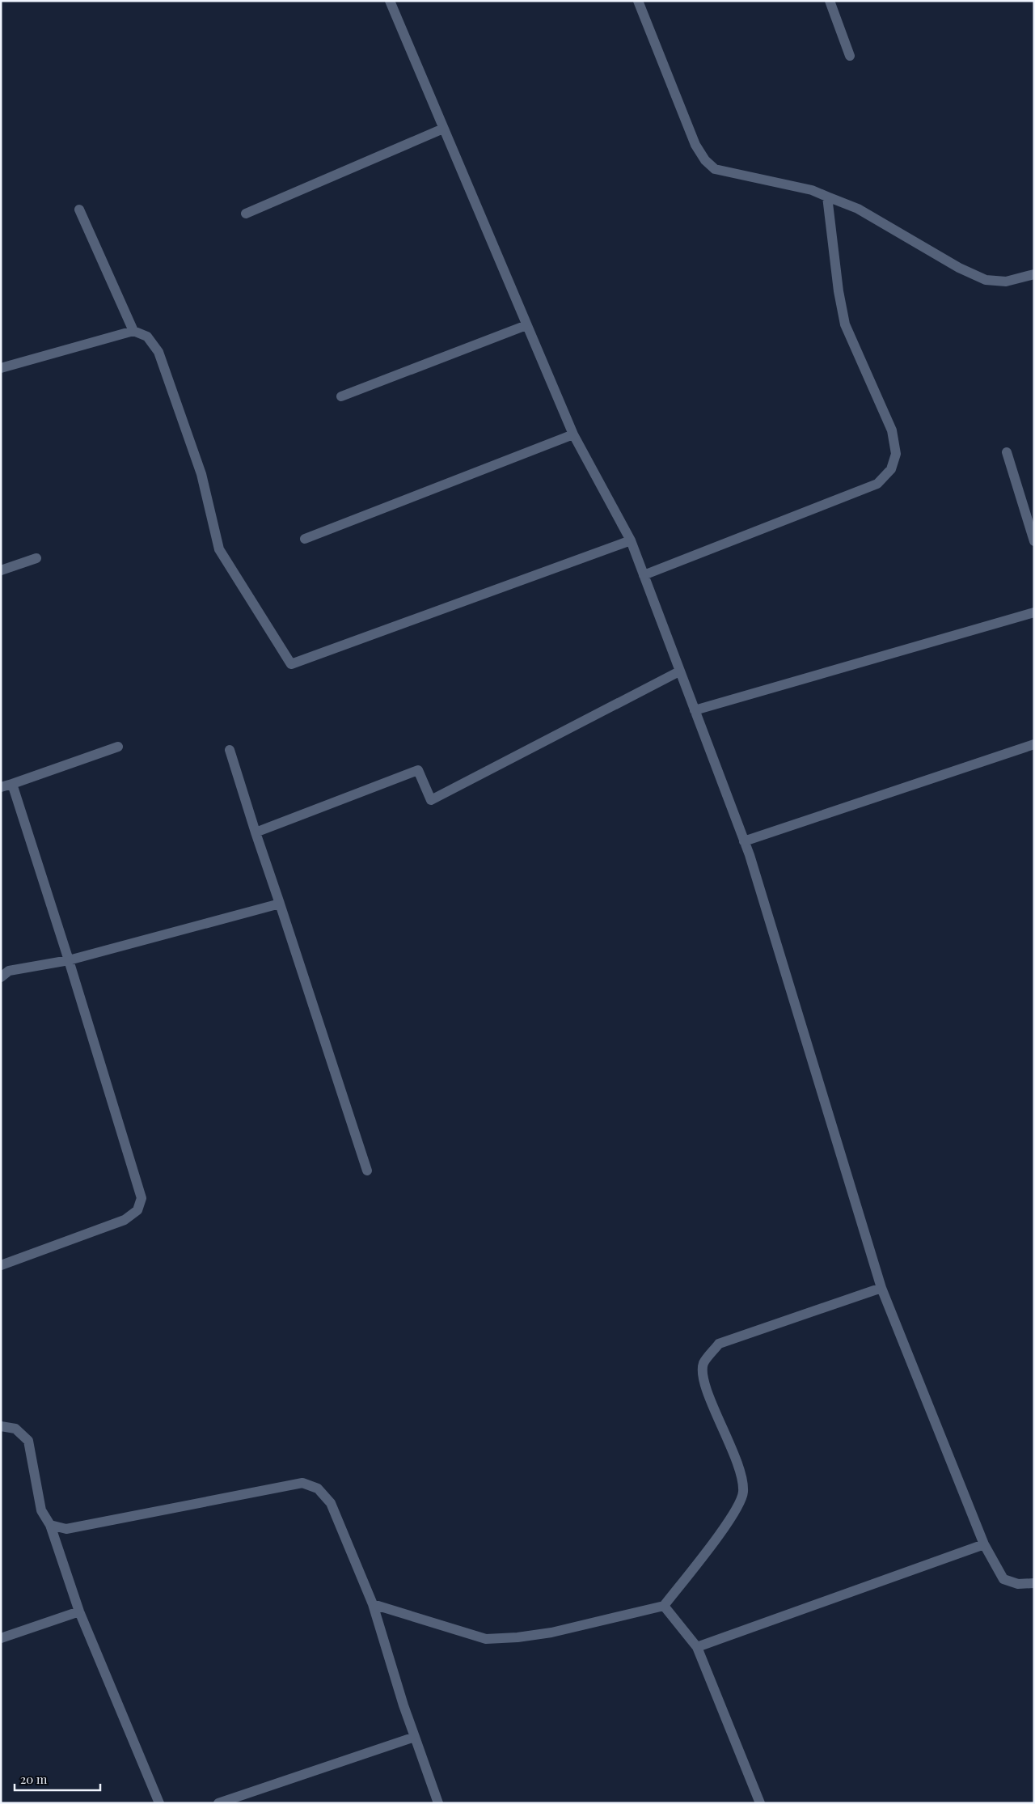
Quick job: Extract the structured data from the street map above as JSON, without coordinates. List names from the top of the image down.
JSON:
{
  "scale_bar": "20 m"
}
